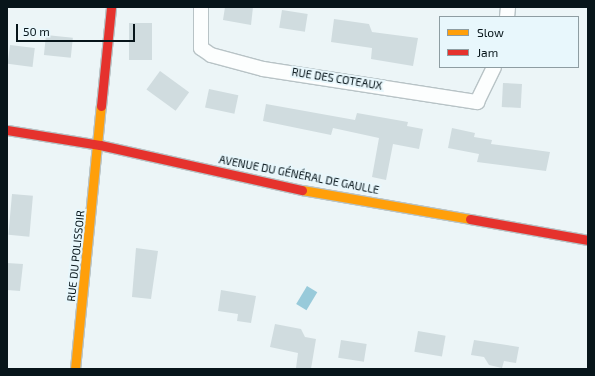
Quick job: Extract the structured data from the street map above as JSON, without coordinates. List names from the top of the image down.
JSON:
{
  "streets": {
    "main road": ["AVENUE DU GÉNÉRAL DE GAULLE", "RUE DU POLISSOIR"],
    "street": ["RUE DES COTEAUX"]
  },
  "crossings": [
    ["AVENUE DU GÉNÉRAL DE GAULLE", "RUE DU POLISSOIR"]
  ],
  "legend": ["Slow", "Jam"],
  "scale_bar": "50 m"
}
